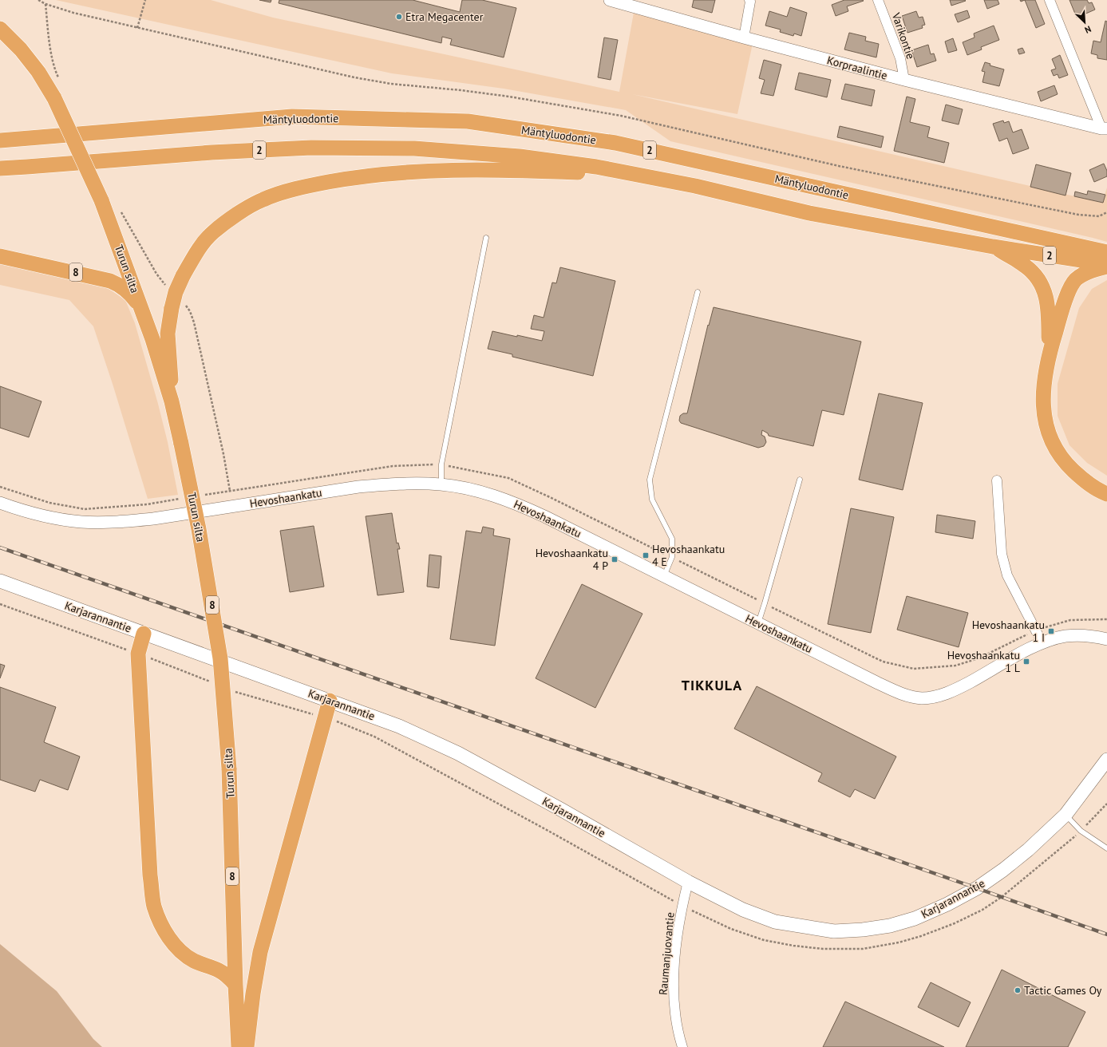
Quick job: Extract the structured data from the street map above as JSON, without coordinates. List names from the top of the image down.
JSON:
{
  "streets": {
    "highway": [
      "Mäntyluodontie",
      "2",
      "Turun silta",
      "8"
    ],
    "main road": ["Karjarannantie"],
    "street": [
      "Varikontie",
      "Korpraalintie",
      "Hevoshaankatu",
      "Raumanjuovantie"
    ]
  },
  "crossings": [
    ["Varikontie", "Korpraalintie"],
    ["Turun silta", "8"],
    ["Karjarannantie", "Raumanjuovantie"]
  ],
  "districts": ["TIKKULA"],
  "places": {
    "other": ["Etra Megacenter", "Tactic Games Oy"],
    "transit": [
      "Hevoshaankatu 4 E",
      "Hevoshaankatu 4 P",
      "Hevoshaankatu 1 I",
      "Hevoshaankatu 1 L"
    ]
  },
  "north": "bottom right"
}
